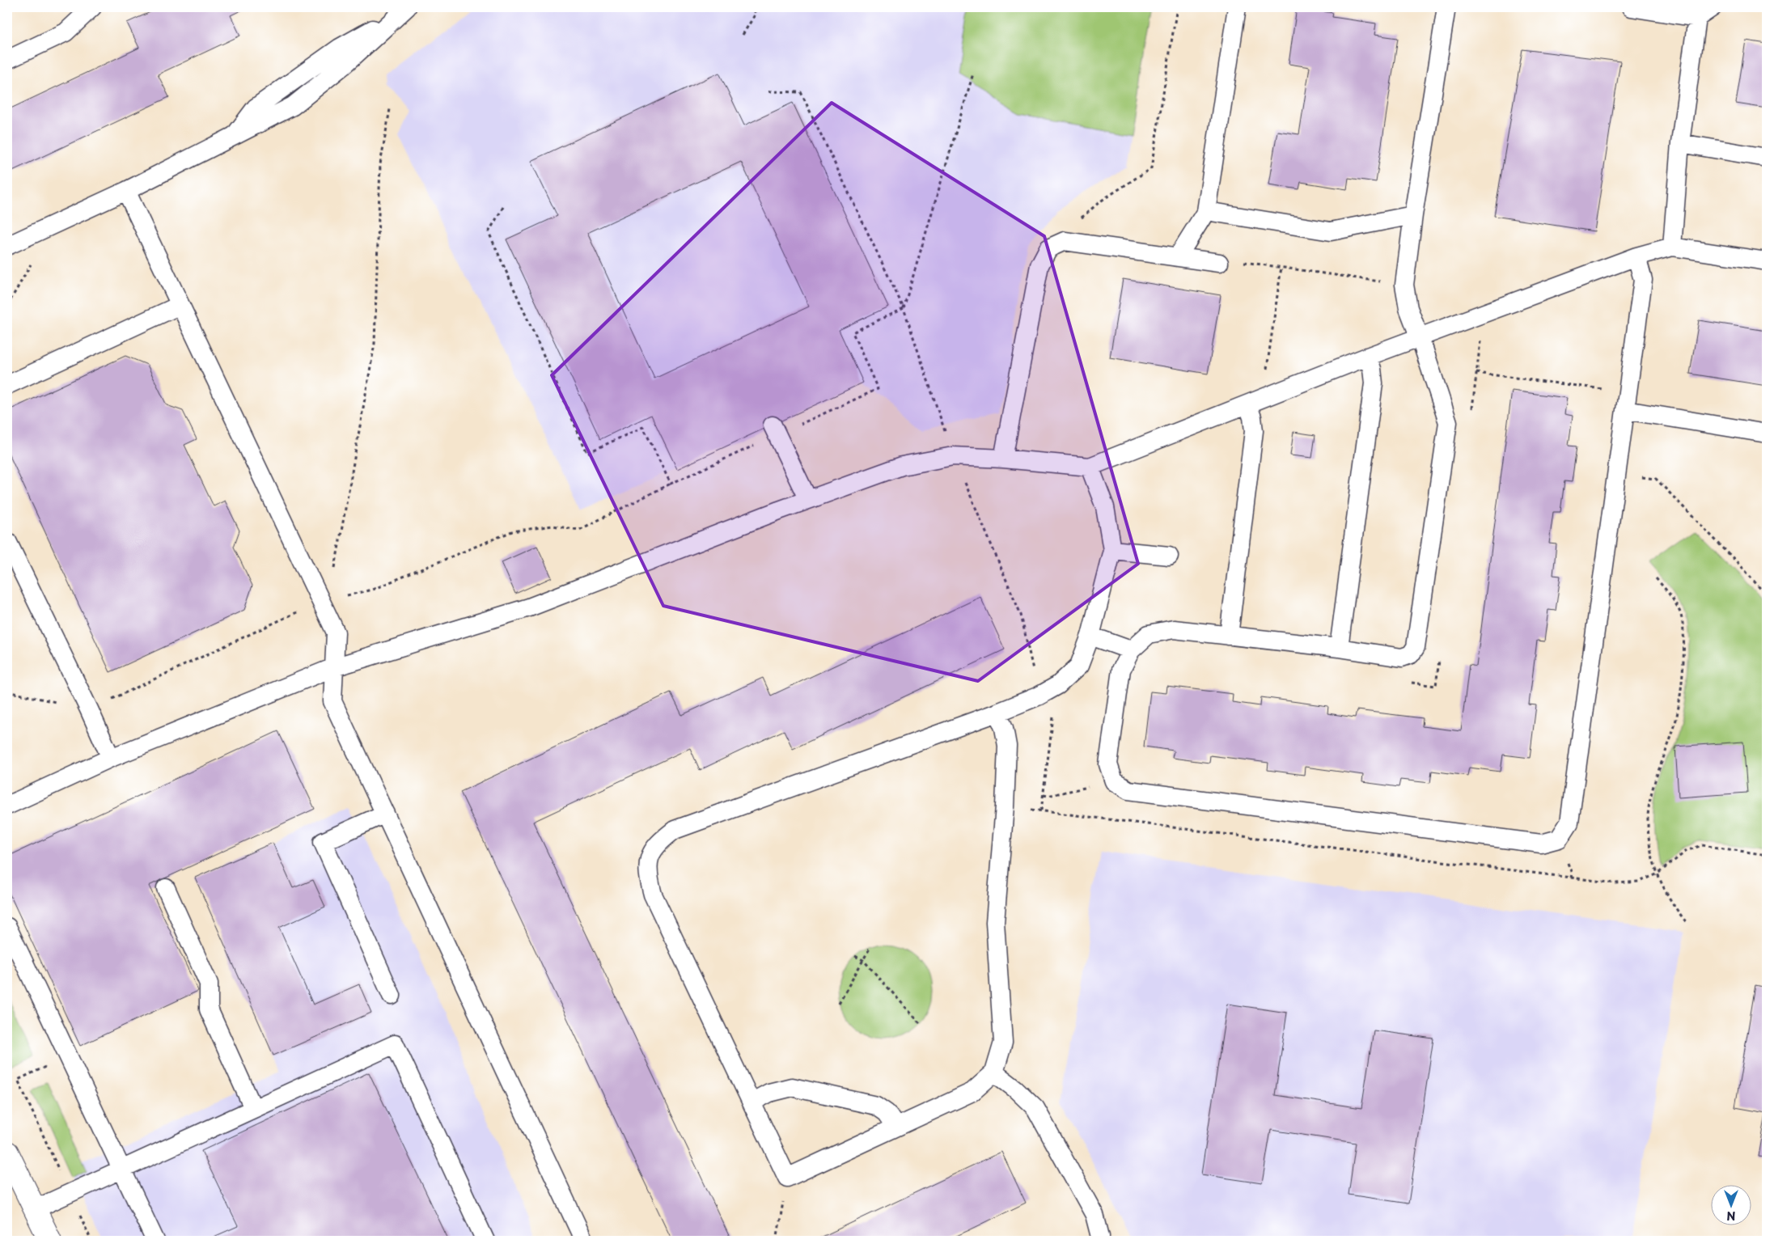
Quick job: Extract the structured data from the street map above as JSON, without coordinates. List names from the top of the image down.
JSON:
{
  "north": "bottom"
}
